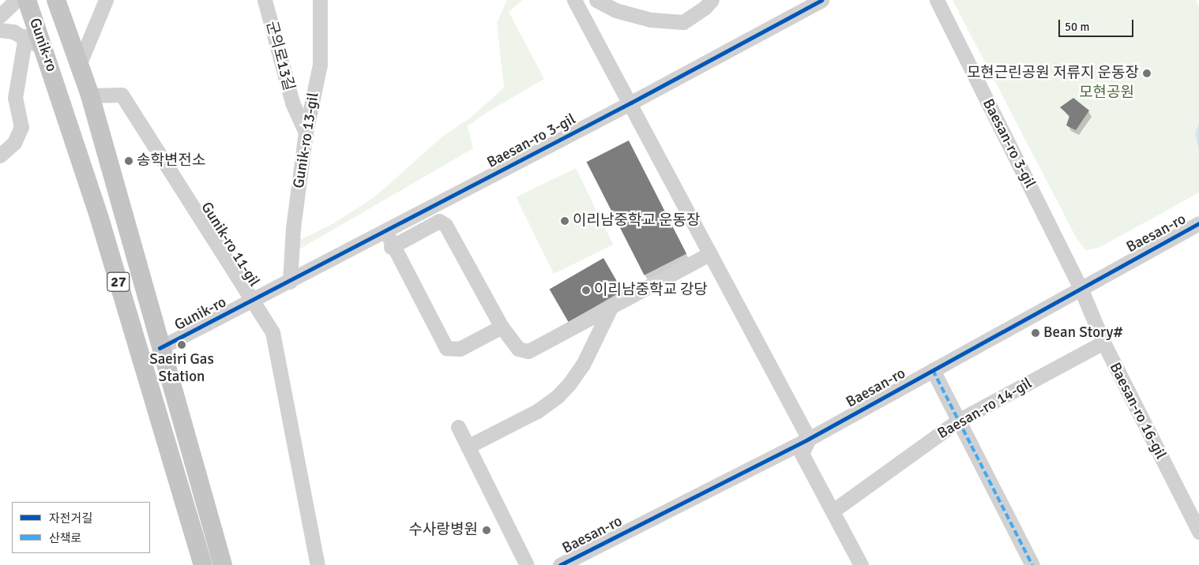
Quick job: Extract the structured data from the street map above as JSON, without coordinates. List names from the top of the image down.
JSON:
{
  "streets": {
    "main road": ["Gunik-ro", "27"],
    "street": [
      "군의로13길",
      "Gunik-ro 13-gil",
      "Baesan-ro 3-gil",
      "Baesan-ro",
      "Gunik-ro 11-gil",
      "Baesan-ro 14-gil",
      "Baesan-ro 16-gil"
    ]
  },
  "crossings": [
    ["Gunik-ro", "Baesan-ro 3-gil"],
    ["Gunik-ro", "Gunik-ro 11-gil"],
    ["군의로13길", "Gunik-ro 13-gil"],
    ["Gunik-ro 13-gil", "Baesan-ro 3-gil"],
    ["Baesan-ro 3-gil", "Baesan-ro"],
    ["Baesan-ro 3-gil", "Gunik-ro 11-gil"],
    ["Baesan-ro 3-gil", "Baesan-ro 16-gil"],
    ["Baesan-ro", "Baesan-ro 16-gil"],
    ["Baesan-ro 14-gil", "Baesan-ro 16-gil"]
  ],
  "parks": ["모현공원"],
  "places": [
    "모현근린공원 저류지 운동장",
    "송학변전소",
    "이리남중학교 운동장",
    "이리남중학교 강당",
    "Bean Story#",
    "Saeiri Gas Station",
    "수사랑병원"
  ],
  "legend": ["자전거길", "산책로"],
  "scale_bar": "50 m"
}
